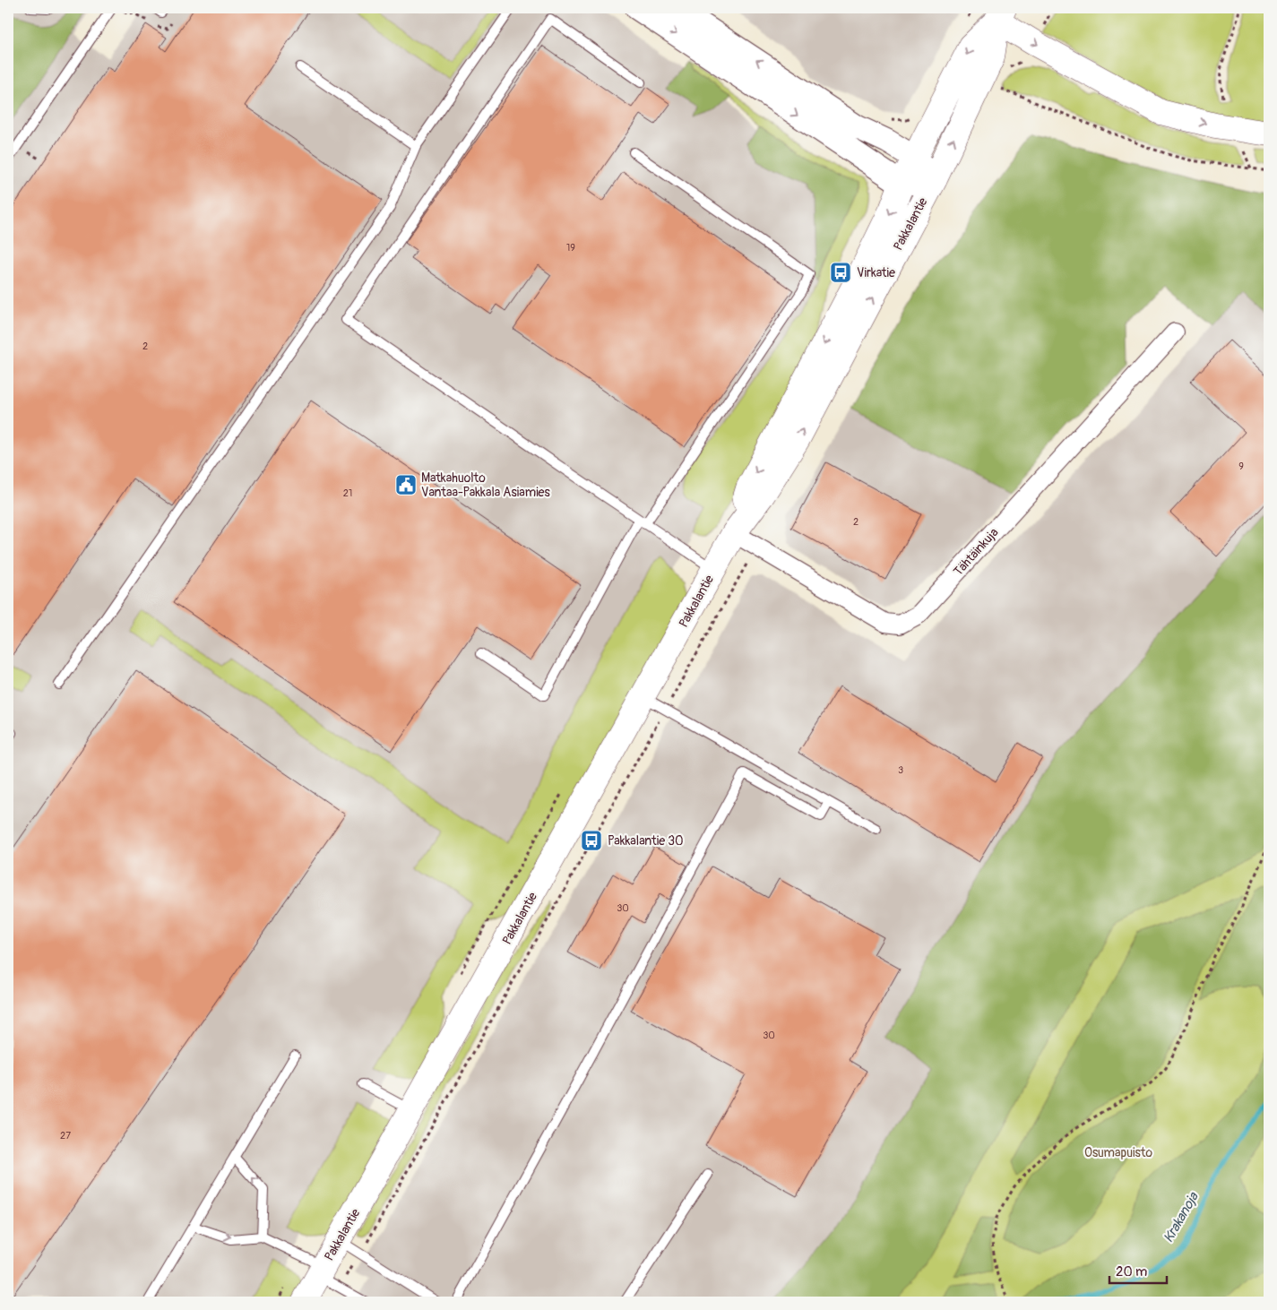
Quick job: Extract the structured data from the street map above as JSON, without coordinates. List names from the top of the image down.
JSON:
{
  "streets": {
    "main road": ["Pakkalantie"],
    "street": ["Tähtäinkuja"]
  },
  "crossings": [
    ["Pakkalantie", "Tähtäinkuja"]
  ],
  "water": ["Krakanoja"],
  "parks": ["Osumapuisto"],
  "places": {
    "bus stop": ["Virkatie", "Pakkalantie 30"],
    "public building": ["Matkahuolto Vantaa-Pakkala Asiamies"]
  },
  "house_numbers": [
    "19",
    "2",
    "9",
    "21",
    "2",
    "3",
    "30",
    "30",
    "27"
  ],
  "scale_bar": "20 m"
}
